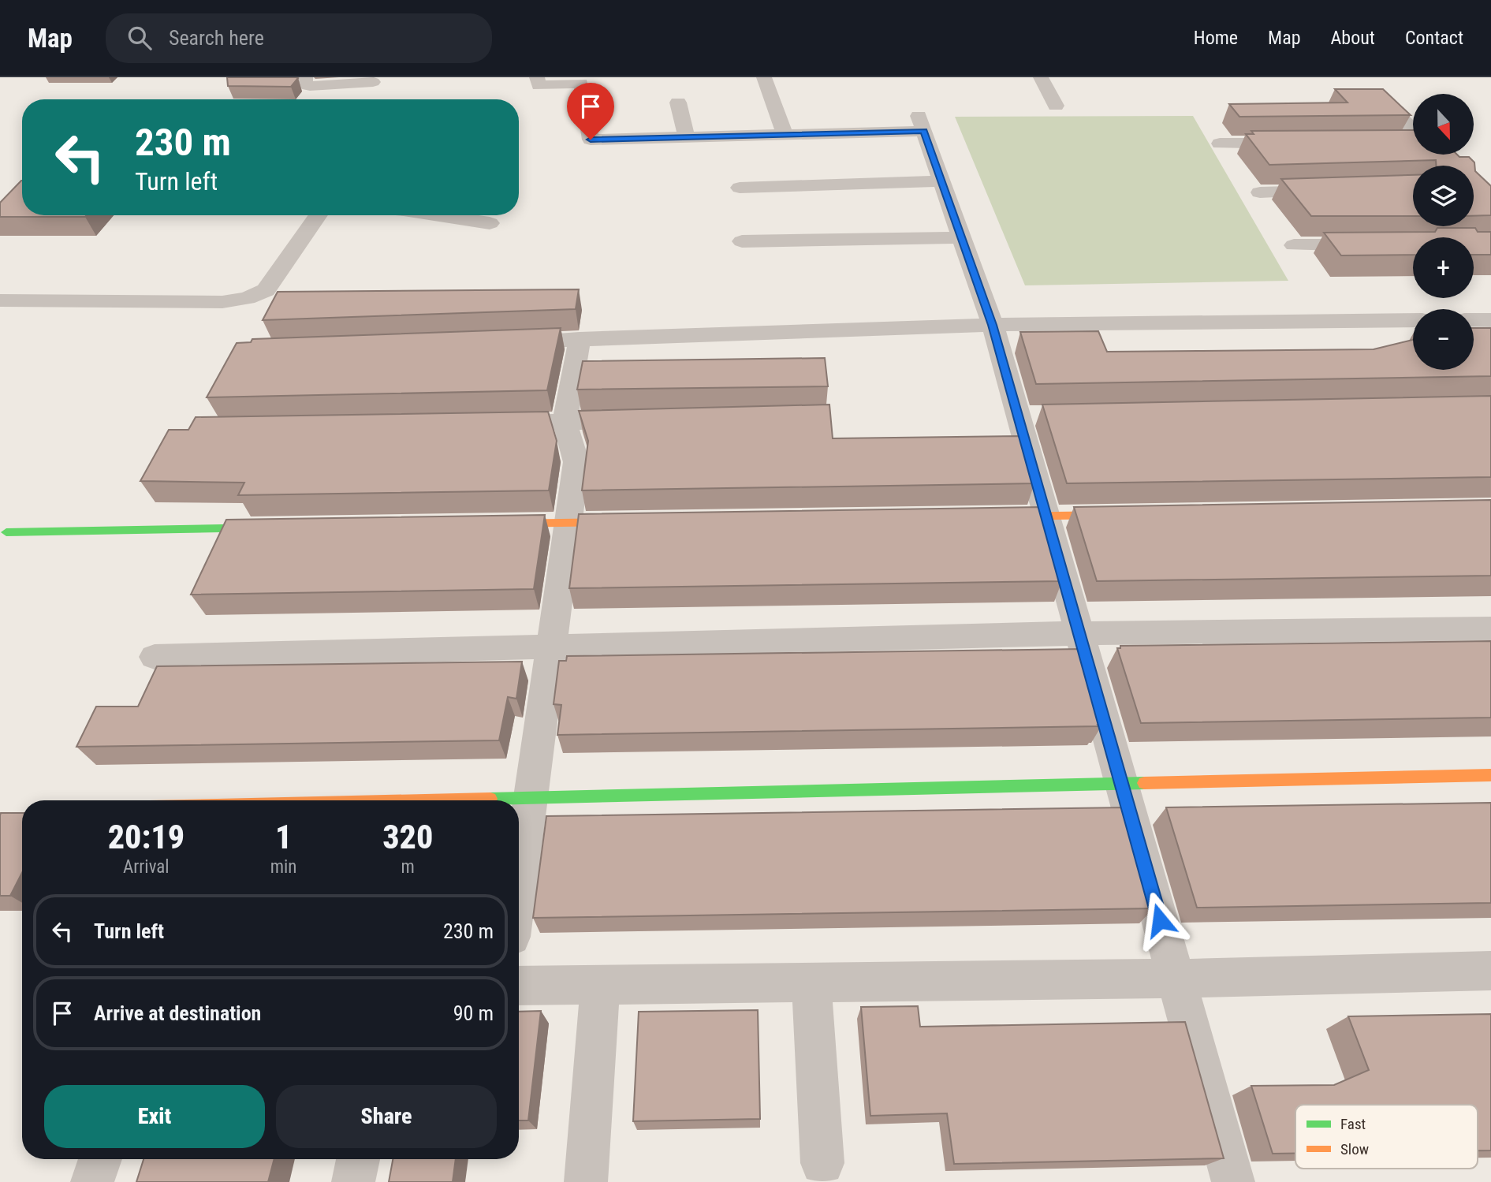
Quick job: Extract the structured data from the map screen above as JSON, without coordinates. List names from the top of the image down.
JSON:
{
  "legend": ["Fast", "Slow"],
  "north": "bottom",
  "page": {
    "header": "Map",
    "search": "Search here",
    "nav": [
      "Home",
      "Map",
      "About",
      "Contact"
    ],
    "map_buttons": ["+", "−"],
    "turn": ["230 m", "Turn left"],
    "eta": [
      "20:19",
      "Arrival",
      "1",
      "min",
      "320",
      "m"
    ],
    "list": [
      {
        "name": "Turn left",
        "value": "230 m"
      },
      {
        "name": "Arrive at destination",
        "value": "90 m"
      }
    ],
    "buttons": ["Exit", "Share"]
  }
}
